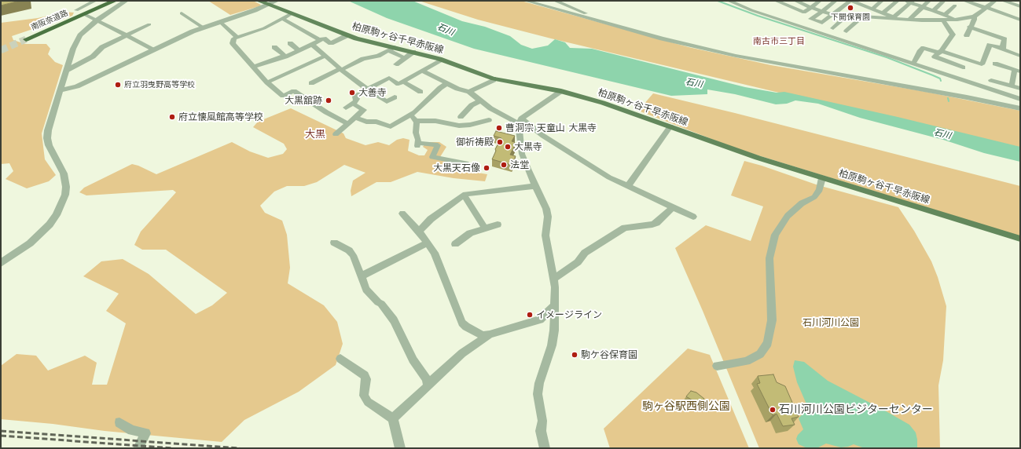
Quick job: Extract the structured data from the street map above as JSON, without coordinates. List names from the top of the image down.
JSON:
{
  "streets": {
    "highway": ["南阪奈道路"],
    "main road": ["柏原駒ヶ谷千早赤阪線"]
  },
  "districts": ["南古市三丁目", "大黒"],
  "water": ["石川"],
  "parks": ["石川河川公園", "駒ヶ谷駅西側公園"],
  "places": [
    "下開保育園",
    "府立羽曳野高等学校",
    "大善寺",
    "大黒舘跡",
    "府立懐風館高等学校",
    "曹洞宗 天童山 大黒寺",
    "御祈祷殿",
    "大黒寺",
    "法堂",
    "大黒天石像",
    "イメージライン",
    "駒ケ谷保育園",
    "石川河川公園ビジターセンター"
  ]
}
